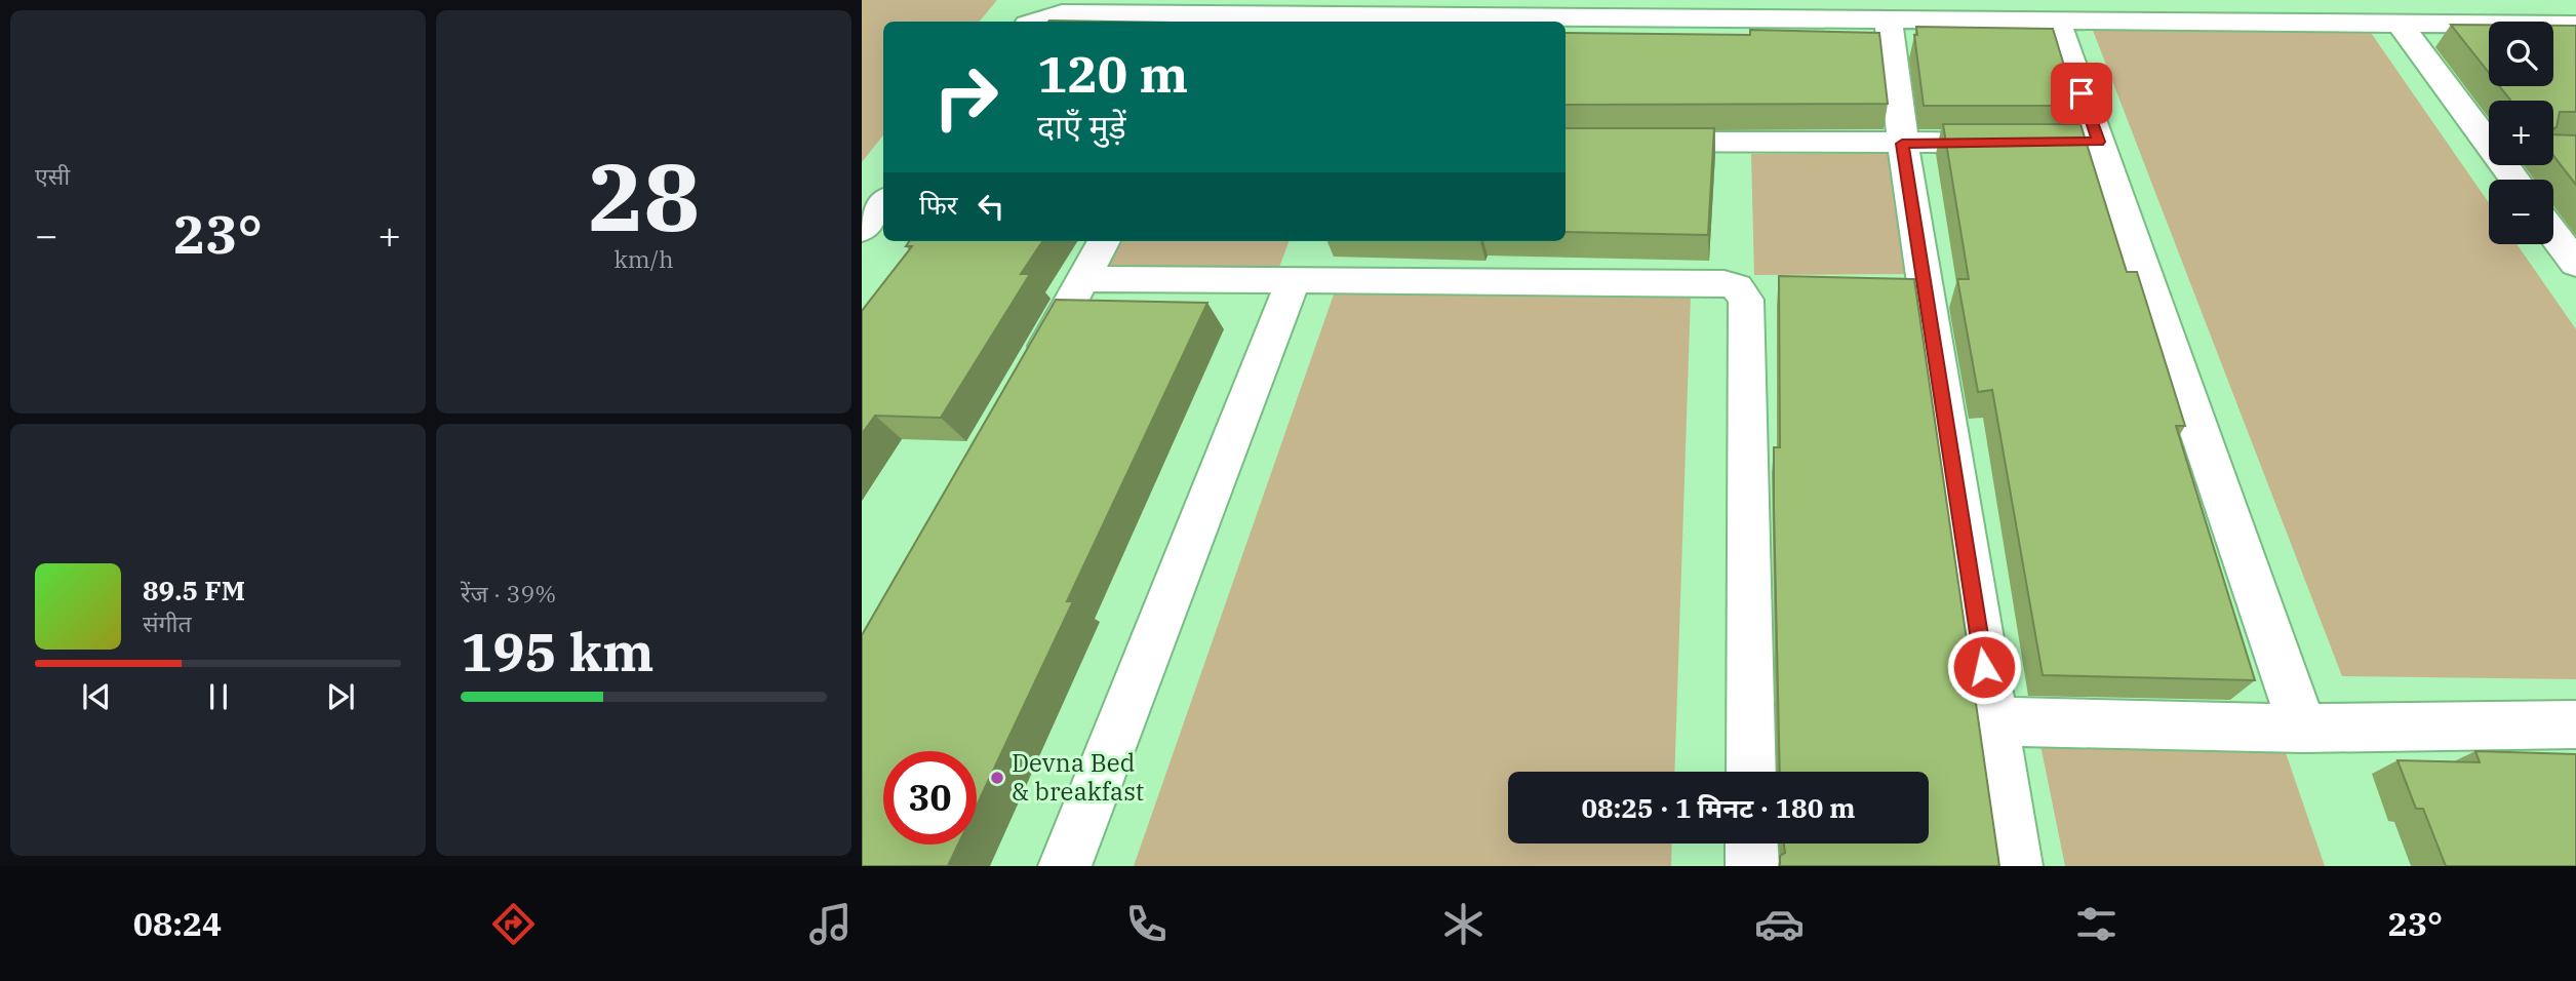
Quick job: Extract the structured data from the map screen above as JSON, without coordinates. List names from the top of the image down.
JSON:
{
  "places": ["Devna Bed & breakfast"],
  "page": {
    "tile": [
      "एसी",
      ["28", "km/h"],
      ["रेंज · 39%", "195 km"]
    ],
    "map_buttons": ["+", "−"],
    "turn": ["120 m", "दाएँ मुड़ें"],
    "then": "फिर",
    "heat": ["−", "23°", "+"],
    "song": ["89.5 FM", "संगीत"],
    "limit": "30",
    "trip": "08:25 · 1 मिनट · 180 m",
    "tabs": ["08:24", "23°"]
  }
}
